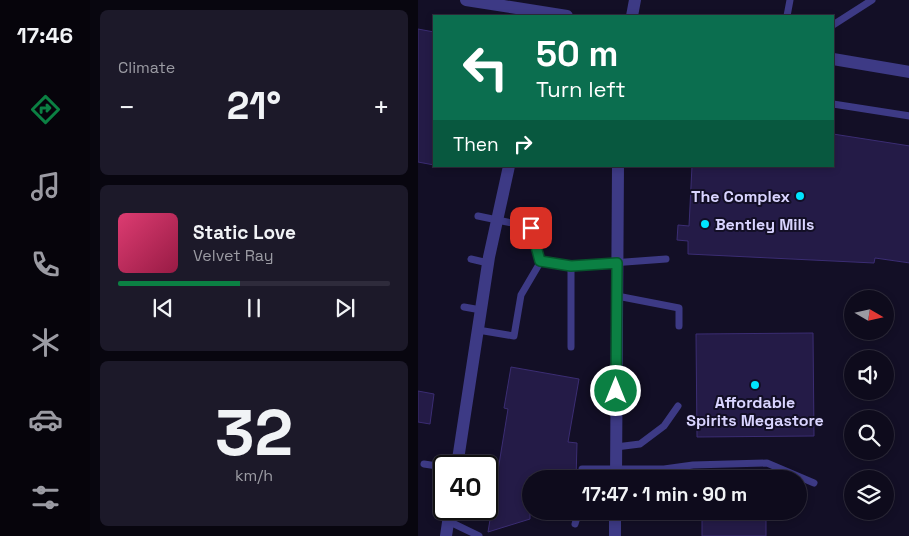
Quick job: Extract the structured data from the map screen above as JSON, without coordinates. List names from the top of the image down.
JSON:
{
  "places": ["The Complex", "Bentley Mills", "Affordable Spirits Megastore"],
  "north": "right",
  "page": {
    "tabs": "17:46",
    "tile": [
      "Climate",
      ["32", "km/h"]
    ],
    "turn": ["50 m", "Turn left"],
    "heat": ["−", "21°", "+"],
    "then": "Then",
    "song": ["Static Love", "Velvet Ray"],
    "limit": "40",
    "trip": "17:47 · 1 min · 90 m"
  }
}
